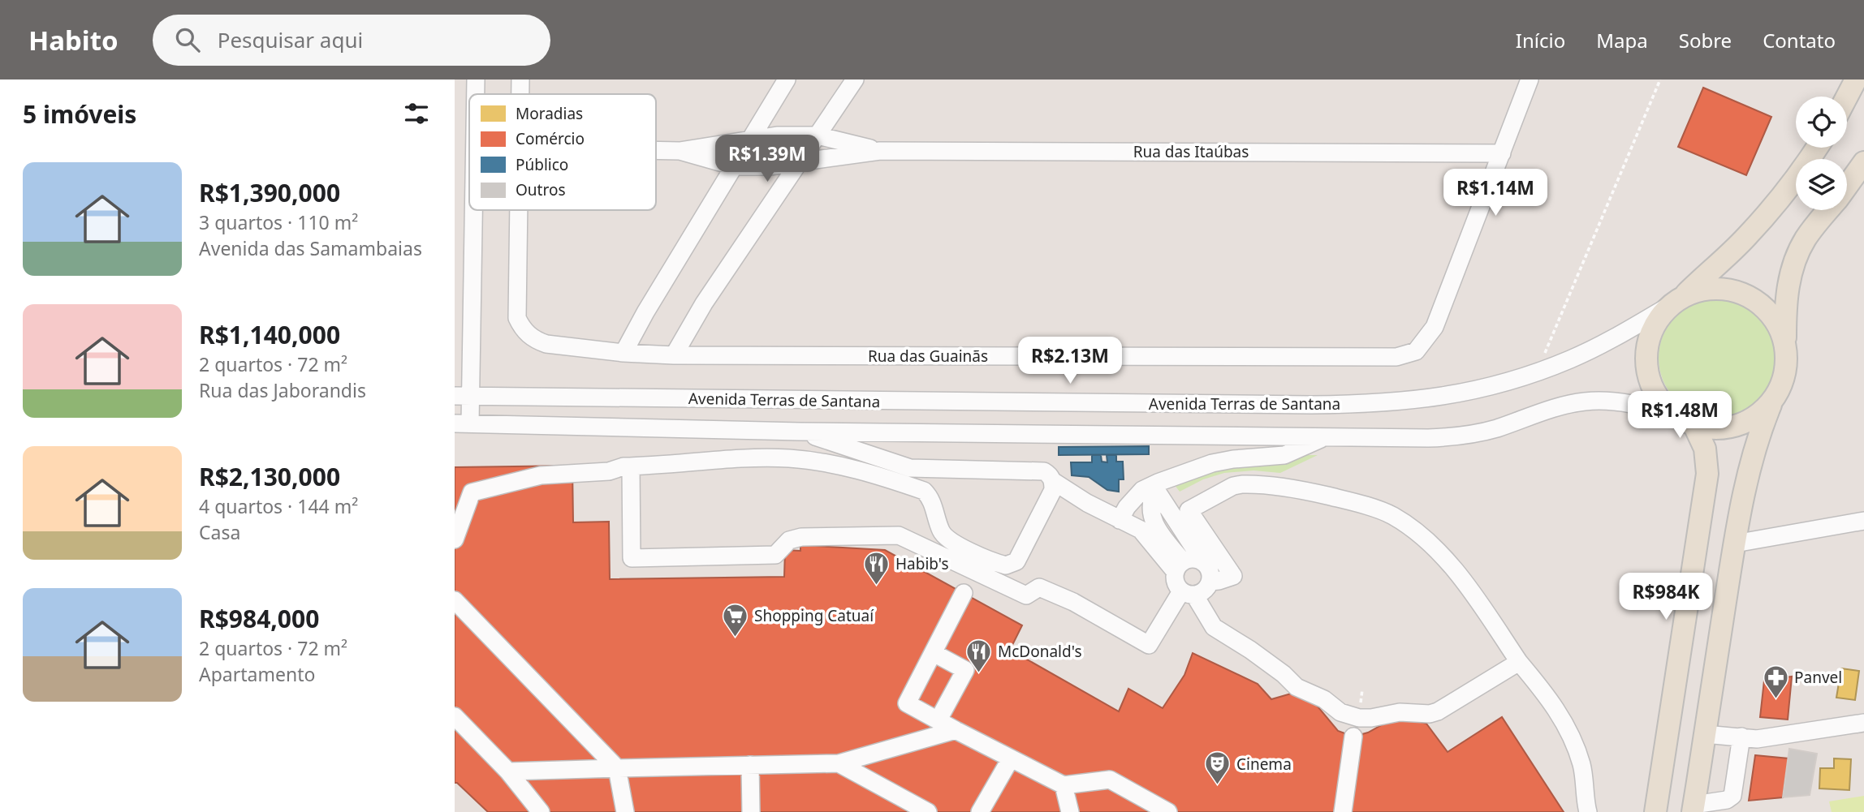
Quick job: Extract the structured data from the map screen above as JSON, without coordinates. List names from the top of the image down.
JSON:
{
  "streets": {
    "street": ["Rua das Itaúbas", "Rua das Guainãs", "Avenida Terras de Santana"]
  },
  "crossings": [
    ["Rua das Itaúbas", "Rua das Guainãs"]
  ],
  "places": {
    "restaurant": ["Habib's", "McDonald's"],
    "supermarket": ["Shopping Catuaí"],
    "pharmacy": ["Panvel"],
    "theatre": ["Cinema"]
  },
  "legend": [
    "Moradias",
    "Comércio",
    "Público",
    "Outros"
  ],
  "page": {
    "header": "Habito",
    "search": "Pesquisar aqui",
    "nav": [
      "Início",
      "Mapa",
      "Sobre",
      "Contato"
    ],
    "heading": "5 imóveis",
    "price": [
      "R$1.39M",
      "R$1.14M",
      "R$2.13M",
      "R$1.48M",
      "R$984K"
    ],
    "list": [
      {
        "name": "R$1,390,000",
        "note": "3 quartos · 110 m² · Avenida das Samambaias"
      },
      {
        "name": "R$1,140,000",
        "note": "2 quartos · 72 m² · Rua das Jaborandis"
      },
      {
        "name": "R$2,130,000",
        "note": "4 quartos · 144 m² · Casa"
      },
      {
        "name": "R$984,000",
        "note": "2 quartos · 72 m² · Apartamento"
      }
    ]
  }
}
